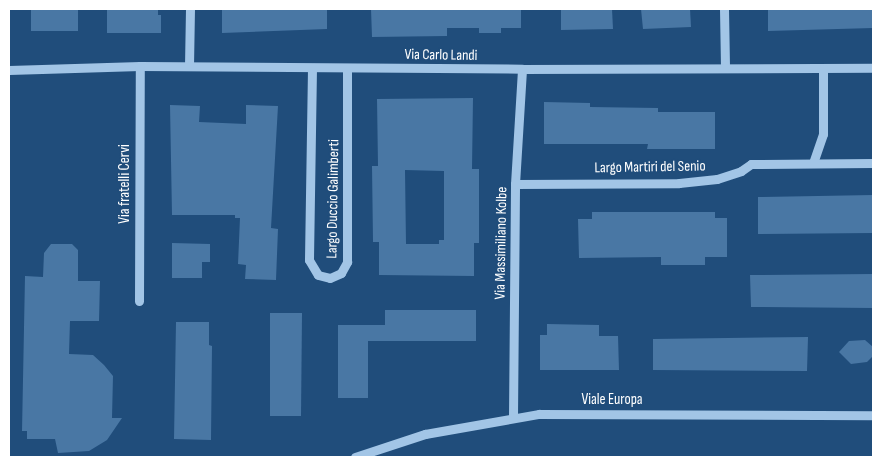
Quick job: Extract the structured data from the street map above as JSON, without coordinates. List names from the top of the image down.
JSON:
{
  "streets": {
    "street": [
      "Via Carlo Landi",
      "Largo Martiri del Senio",
      "Via fratelli Cervi",
      "Largo Duccio Galimberti",
      "Via Massimiliano Kolbe",
      "Viale Europa"
    ]
  },
  "crossings": [
    ["Via Carlo Landi", "Via fratelli Cervi"],
    ["Via Carlo Landi", "Largo Duccio Galimberti"],
    ["Via Carlo Landi", "Via Massimiliano Kolbe"],
    ["Largo Martiri del Senio", "Via Massimiliano Kolbe"],
    ["Via Massimiliano Kolbe", "Viale Europa"]
  ]
}
